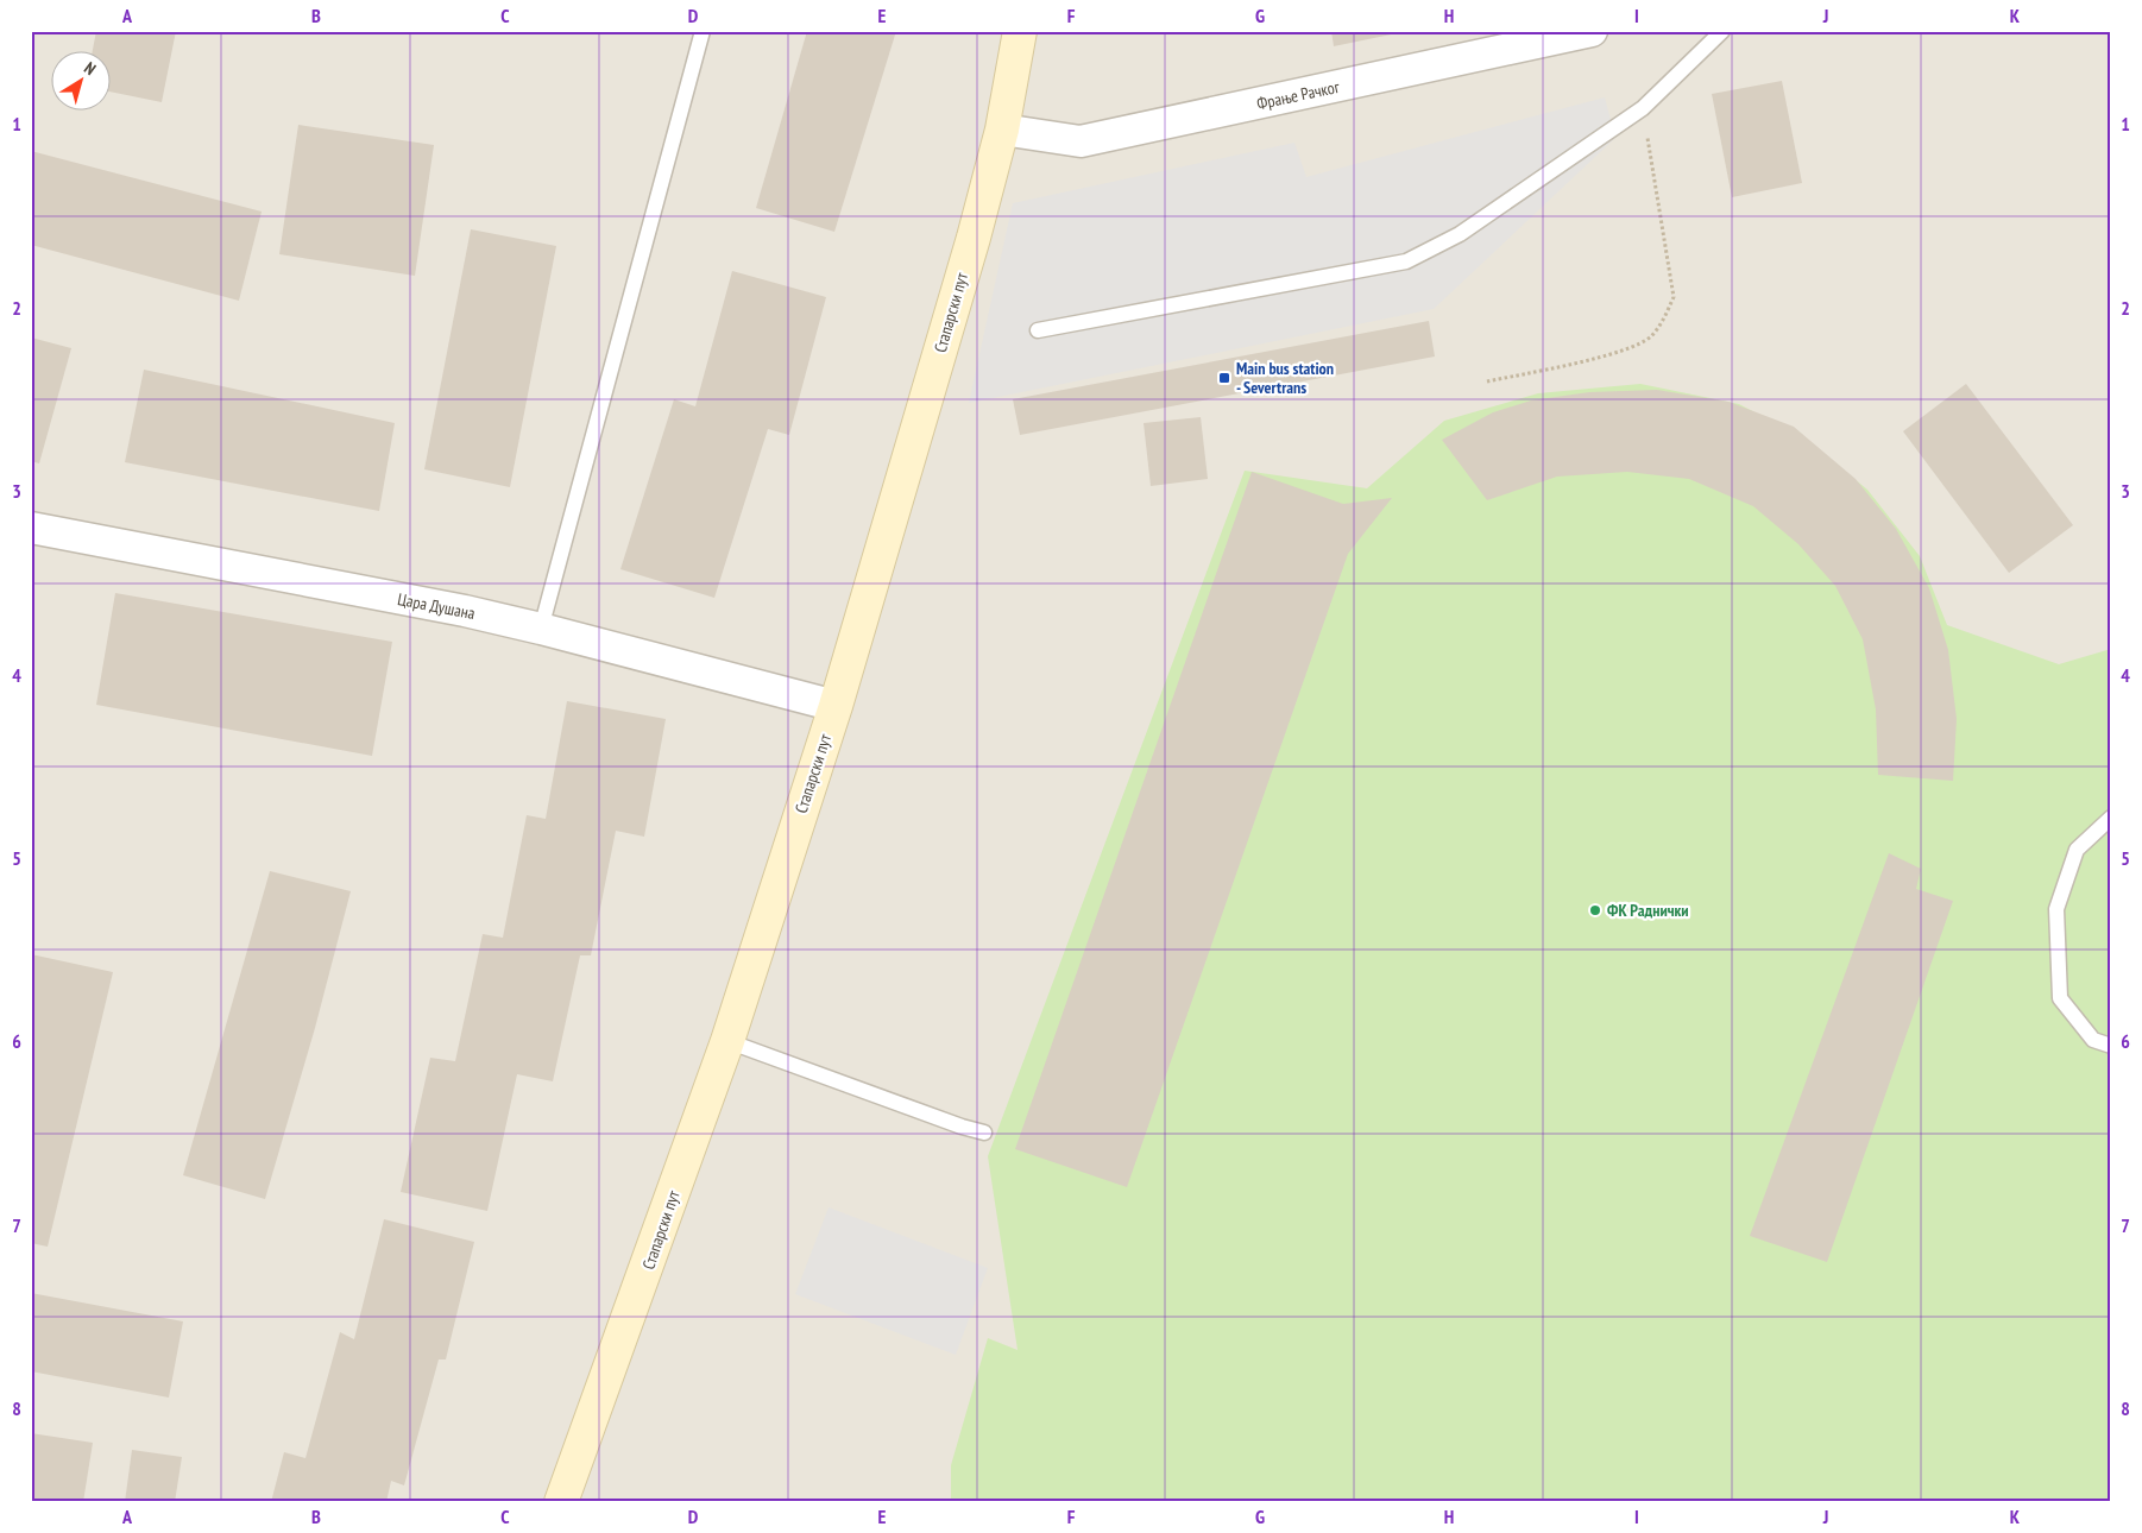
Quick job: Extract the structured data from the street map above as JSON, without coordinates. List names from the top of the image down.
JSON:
{
  "streets": {
    "main road": ["Стапарски пут"],
    "street": ["Фрање Рачког", "Цара Душана"]
  },
  "crossings": [
    ["Фрање Рачког", "Стапарски пут"],
    ["Стапарски пут", "Цара Душана"]
  ],
  "places": {
    "transit": ["Main bus station - Severtrans"],
    "other": ["ФК Раднички"]
  },
  "north": "top right",
  "grid": {
    "columns": [
      "A",
      "B",
      "C",
      "D",
      "E",
      "F",
      "G",
      "H",
      "I",
      "J",
      "K"
    ],
    "rows": [
      "1",
      "2",
      "3",
      "4",
      "5",
      "6",
      "7",
      "8"
    ]
  }
}
